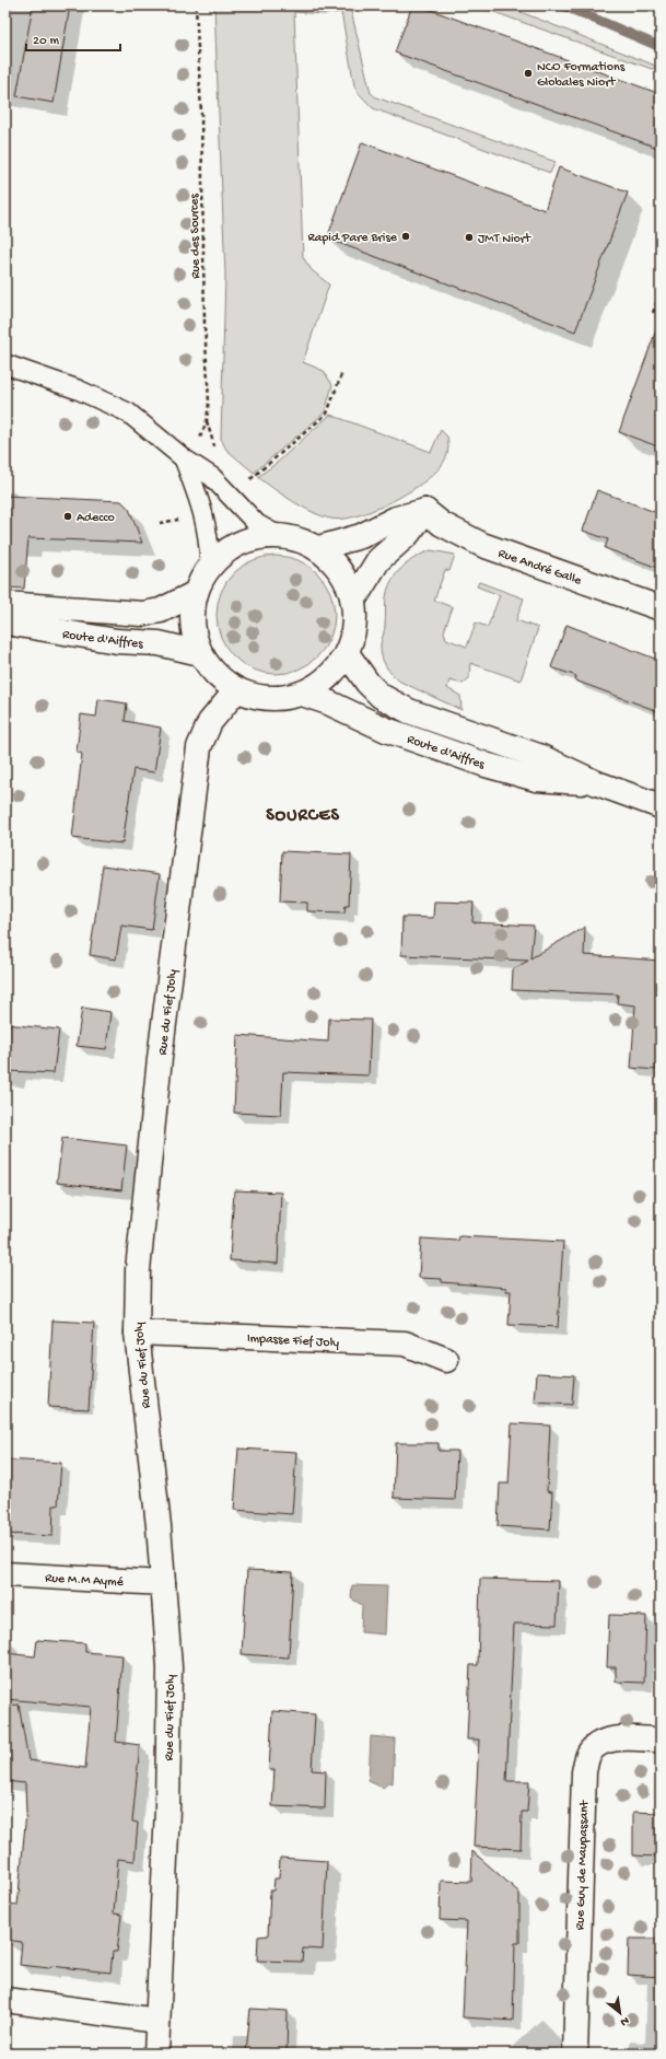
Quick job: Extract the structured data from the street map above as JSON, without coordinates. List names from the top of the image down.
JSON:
{
  "streets": {
    "street": [
      "Rue André Galle",
      "Route d'Aiffres",
      "Rue du Fief Joly",
      "Impasse Fief Joly",
      "Rue M.M Aymé",
      "Rue Guy de Maupassant"
    ],
    "path": ["Rue des Sources"]
  },
  "crossings": [
    ["Rue du Fief Joly", "Impasse Fief Joly"],
    ["Rue du Fief Joly", "Rue M.M Aymé"]
  ],
  "districts": ["SOURCES"],
  "places": [
    "NCO Formations Globales Niort",
    "Rapid Pare Brise",
    "JMT Niort",
    "Adecco"
  ],
  "scale_bar": "20 m",
  "north": "bottom right"
}
